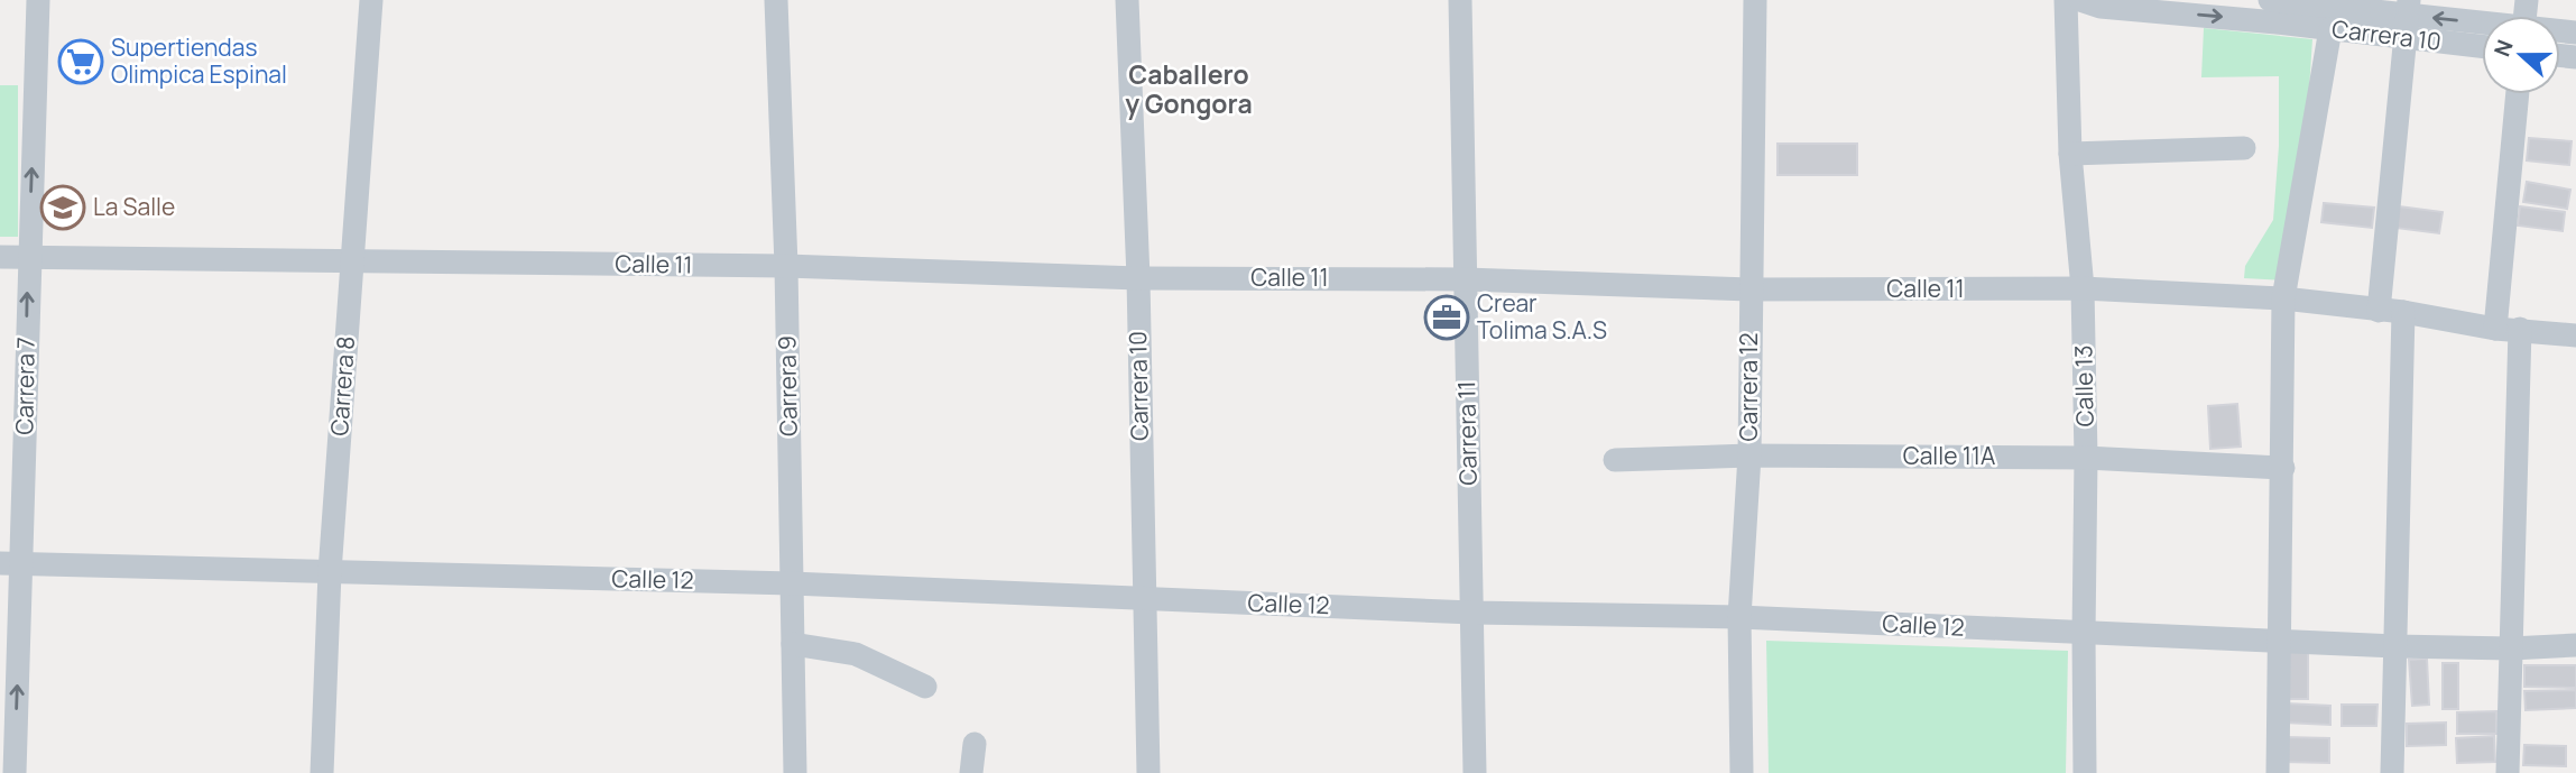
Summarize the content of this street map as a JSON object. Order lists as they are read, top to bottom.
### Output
{
  "streets": {
    "street": [
      "Carrera 10",
      "Calle 11",
      "Carrera 7",
      "Carrera 8",
      "Carrera 9",
      "Calle 13",
      "Carrera 12",
      "Carrera 11",
      "Calle 11A",
      "Calle 12"
    ]
  },
  "crossings": [
    ["Carrera 10", "Calle 11"],
    ["Carrera 10", "Calle 12"],
    ["Calle 11", "Carrera 7"],
    ["Calle 11", "Carrera 8"],
    ["Calle 11", "Carrera 9"],
    ["Calle 11", "Calle 13"],
    ["Calle 11", "Carrera 12"],
    ["Calle 11", "Carrera 11"],
    ["Carrera 7", "Calle 12"],
    ["Carrera 8", "Calle 12"],
    ["Carrera 9", "Calle 12"],
    ["Calle 13", "Calle 11A"],
    ["Calle 13", "Calle 12"],
    ["Carrera 12", "Calle 11A"],
    ["Carrera 12", "Calle 12"],
    ["Carrera 11", "Calle 12"]
  ],
  "one_way": ["Carrera 7"],
  "districts": ["Caballero y Gongora"],
  "places": {
    "supermarket": ["Supertiendas Olimpica Espinal"],
    "school or university": ["La Salle"],
    "office": ["Crear Tolima S.A.S"]
  },
  "north": "left"
}
